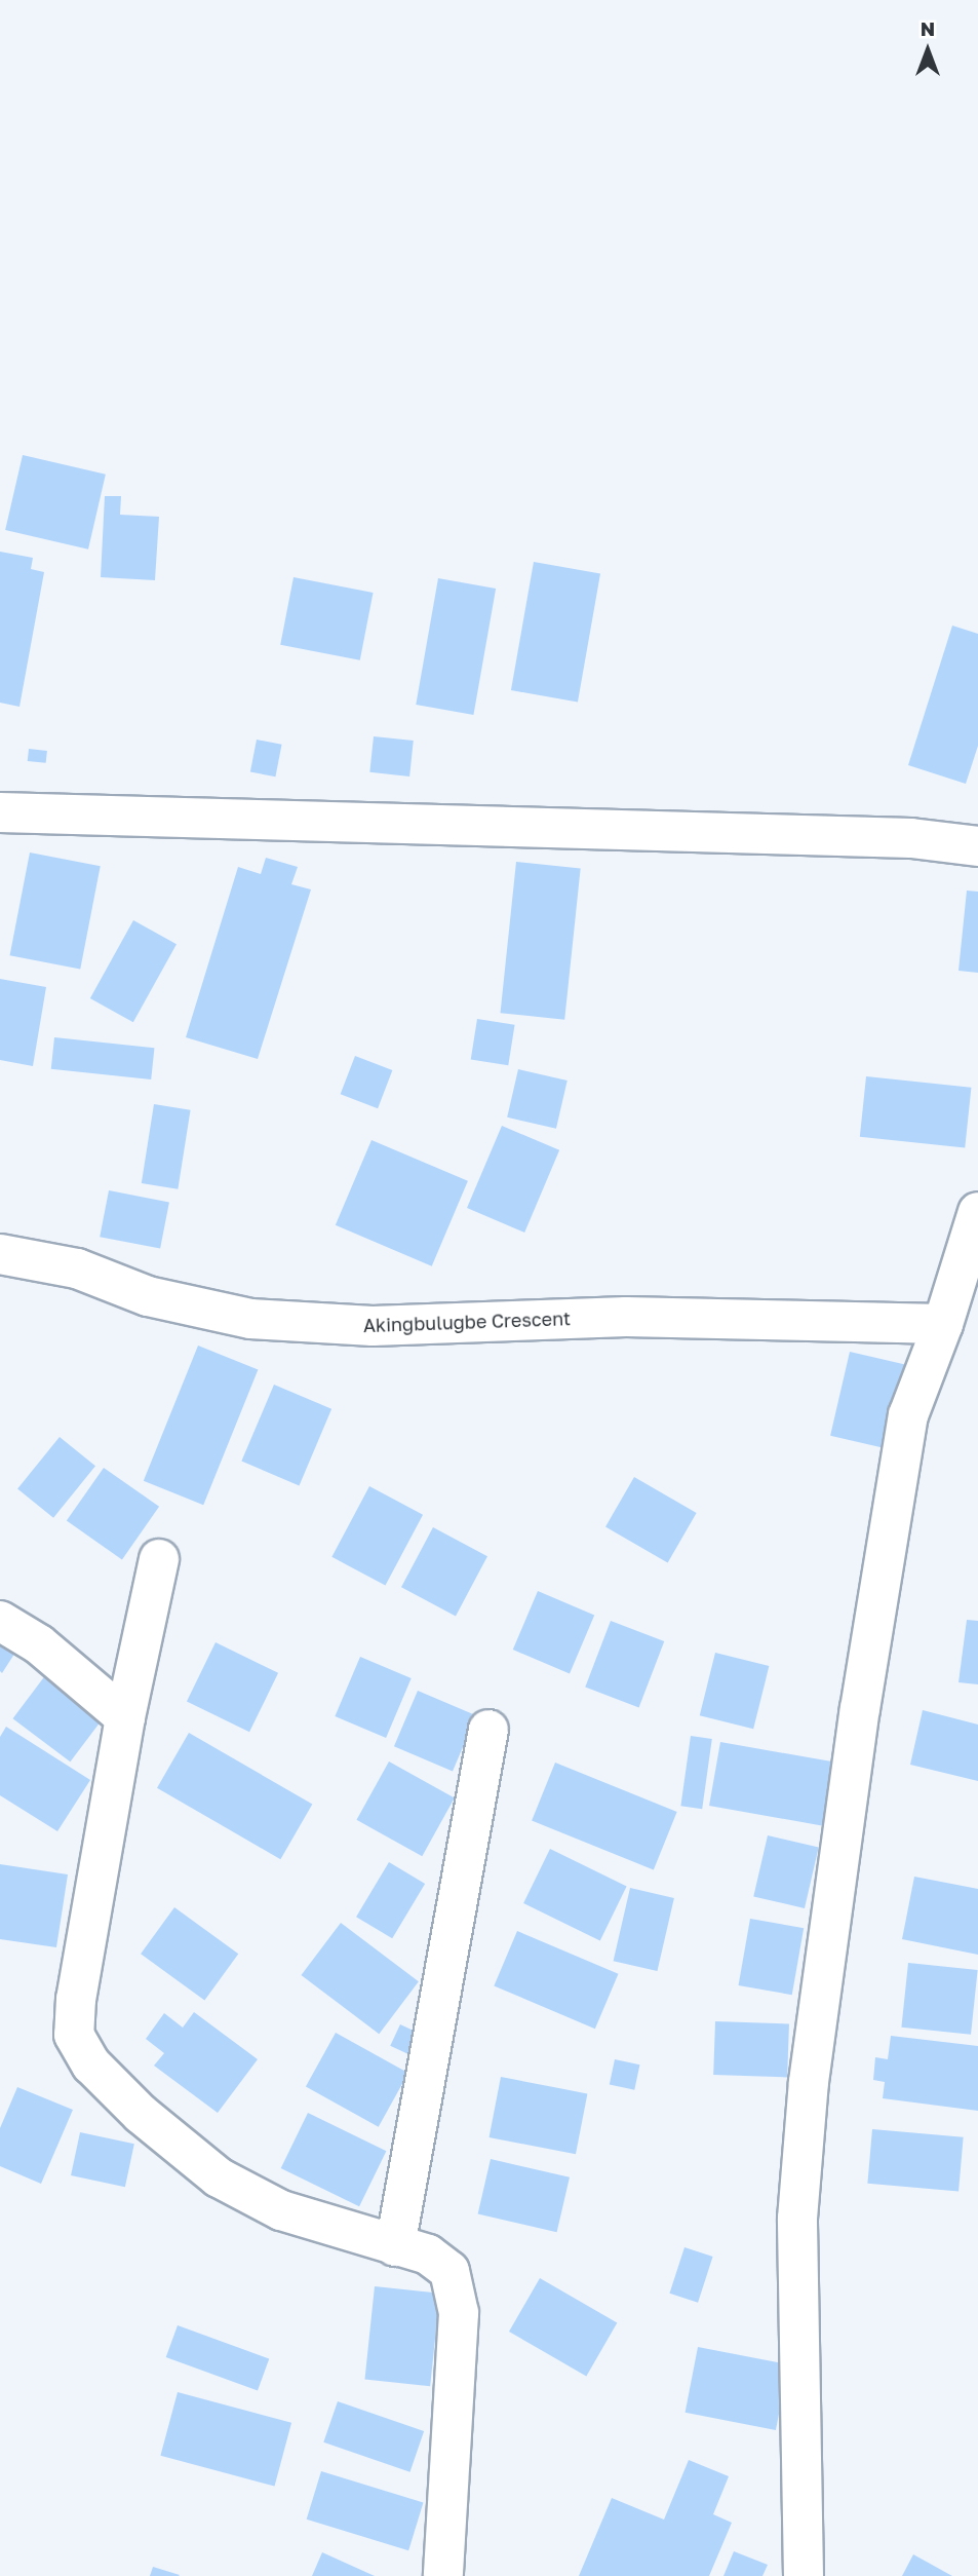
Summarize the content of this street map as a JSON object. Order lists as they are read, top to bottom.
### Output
{
  "streets": {
    "street": ["Akingbulugbe Crescent"]
  },
  "north": "top"
}
